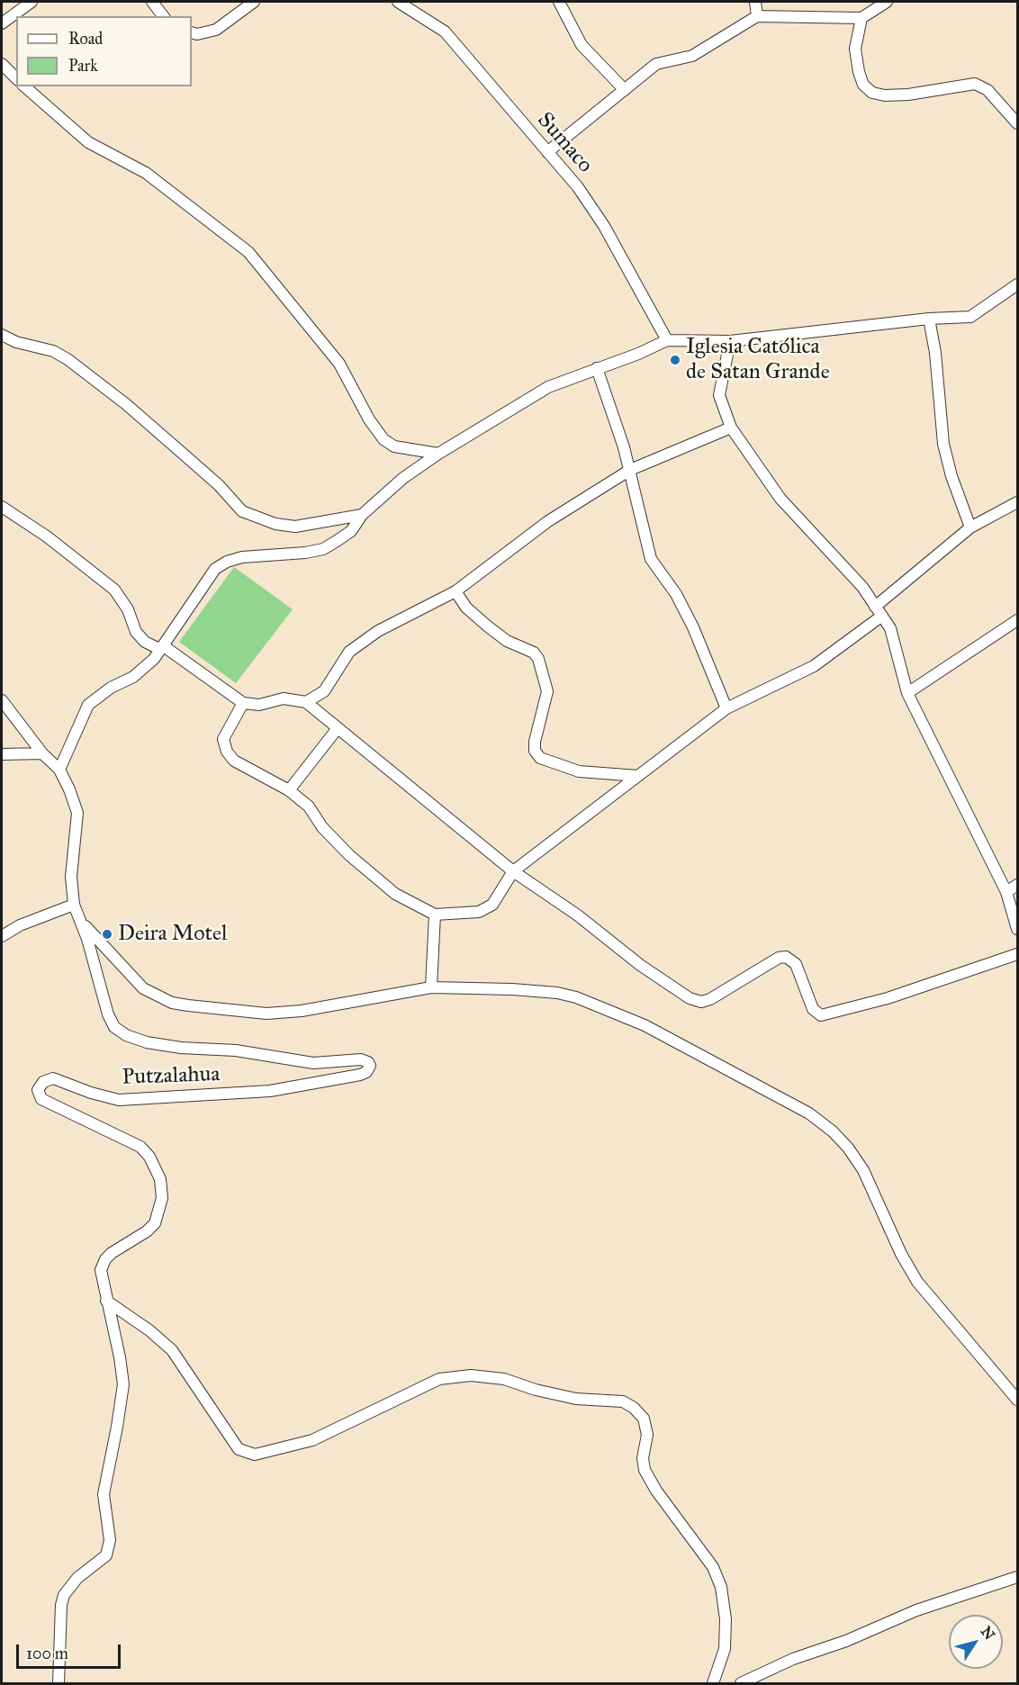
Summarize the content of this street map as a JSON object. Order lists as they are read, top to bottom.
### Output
{
  "streets": {
    "street": ["Sumaco", "Putzalahua"]
  },
  "places": ["Iglesia Católica de Satan Grande", "Deira Motel"],
  "legend": ["Road", "Park"],
  "scale_bar": "100 m",
  "north": "top right"
}
